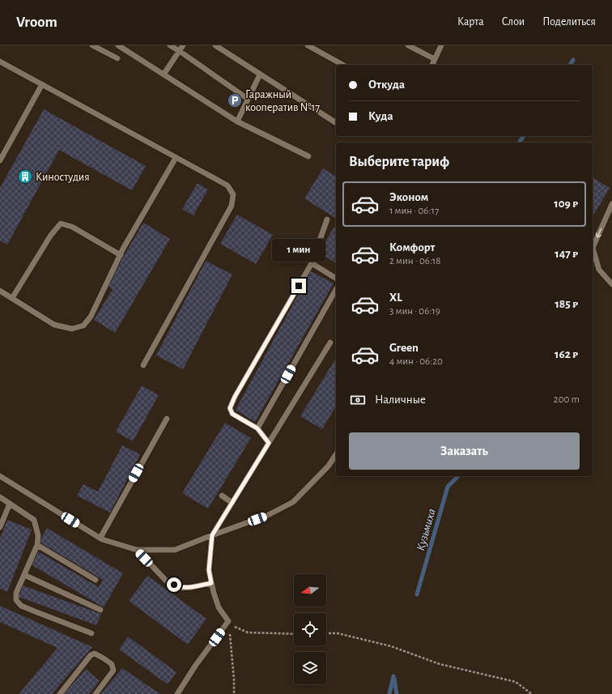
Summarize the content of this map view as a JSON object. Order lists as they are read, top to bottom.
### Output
{
  "water": ["Кузьмиха"],
  "places": {
    "parking": ["Гаражный кооператив N°17"],
    "building": ["Киностудия"]
  },
  "north": "left",
  "page": {
    "header": "Vroom",
    "nav": ["Карта", "Слои", "Поделиться"],
    "banner": ["Откуда", "Куда"],
    "heading": "Выберите тариф",
    "list": [
      {
        "name": "Эконом",
        "note": "1 мин · 06:17",
        "value": "109 ₽"
      },
      {
        "name": "Комфорт",
        "note": "2 мин · 06:18",
        "value": "147 ₽"
      },
      {
        "name": "XL",
        "note": "3 мин · 06:19",
        "value": "185 ₽"
      },
      {
        "name": "Green",
        "note": "4 мин · 06:20",
        "value": "162 ₽"
      }
    ],
    "bubble": "1 мин",
    "pay": ["Наличные", "200 m"],
    "buttons": "Заказать"
  }
}
